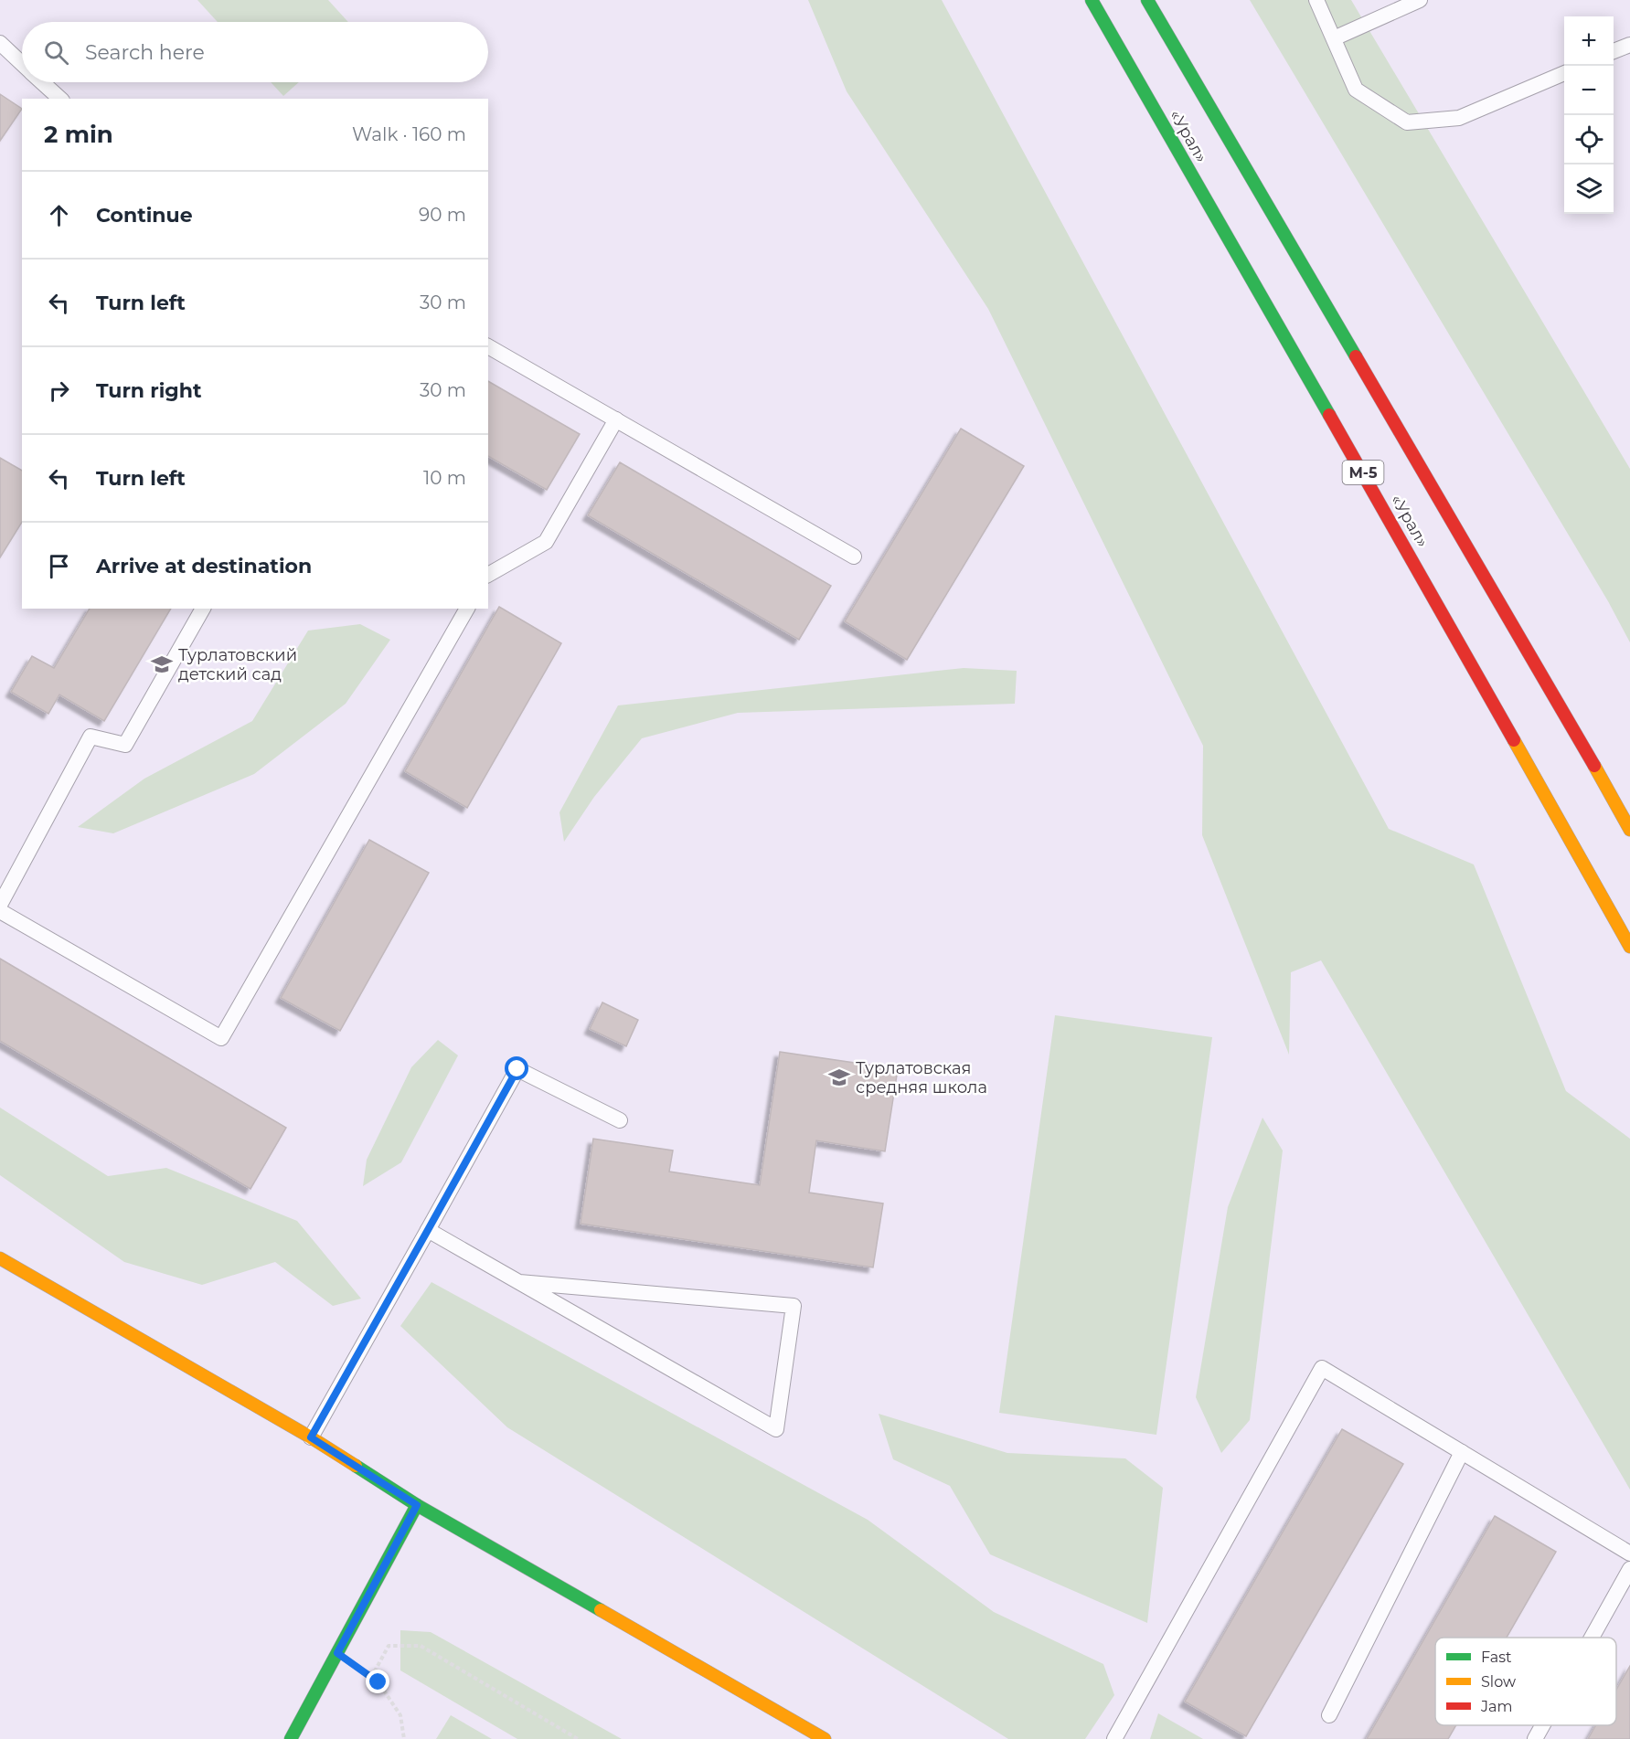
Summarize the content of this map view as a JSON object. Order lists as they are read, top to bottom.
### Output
{
  "streets": {
    "main road": ["«Урал»", "М-5"]
  },
  "places": {
    "school or university": ["Турлатовский детский сад", "Турлатовская средняя школа"]
  },
  "legend": ["Fast", "Slow", "Jam"],
  "page": {
    "map_buttons": ["+", "−"],
    "search": "Search here",
    "heading": ["2 min", "Walk · 160 m"],
    "list": [
      ["Continue", "90 m"],
      ["Turn left", "30 m"],
      ["Turn right", "30 m"],
      ["Turn left", "10 m"],
      "Arrive at destination"
    ]
  }
}
